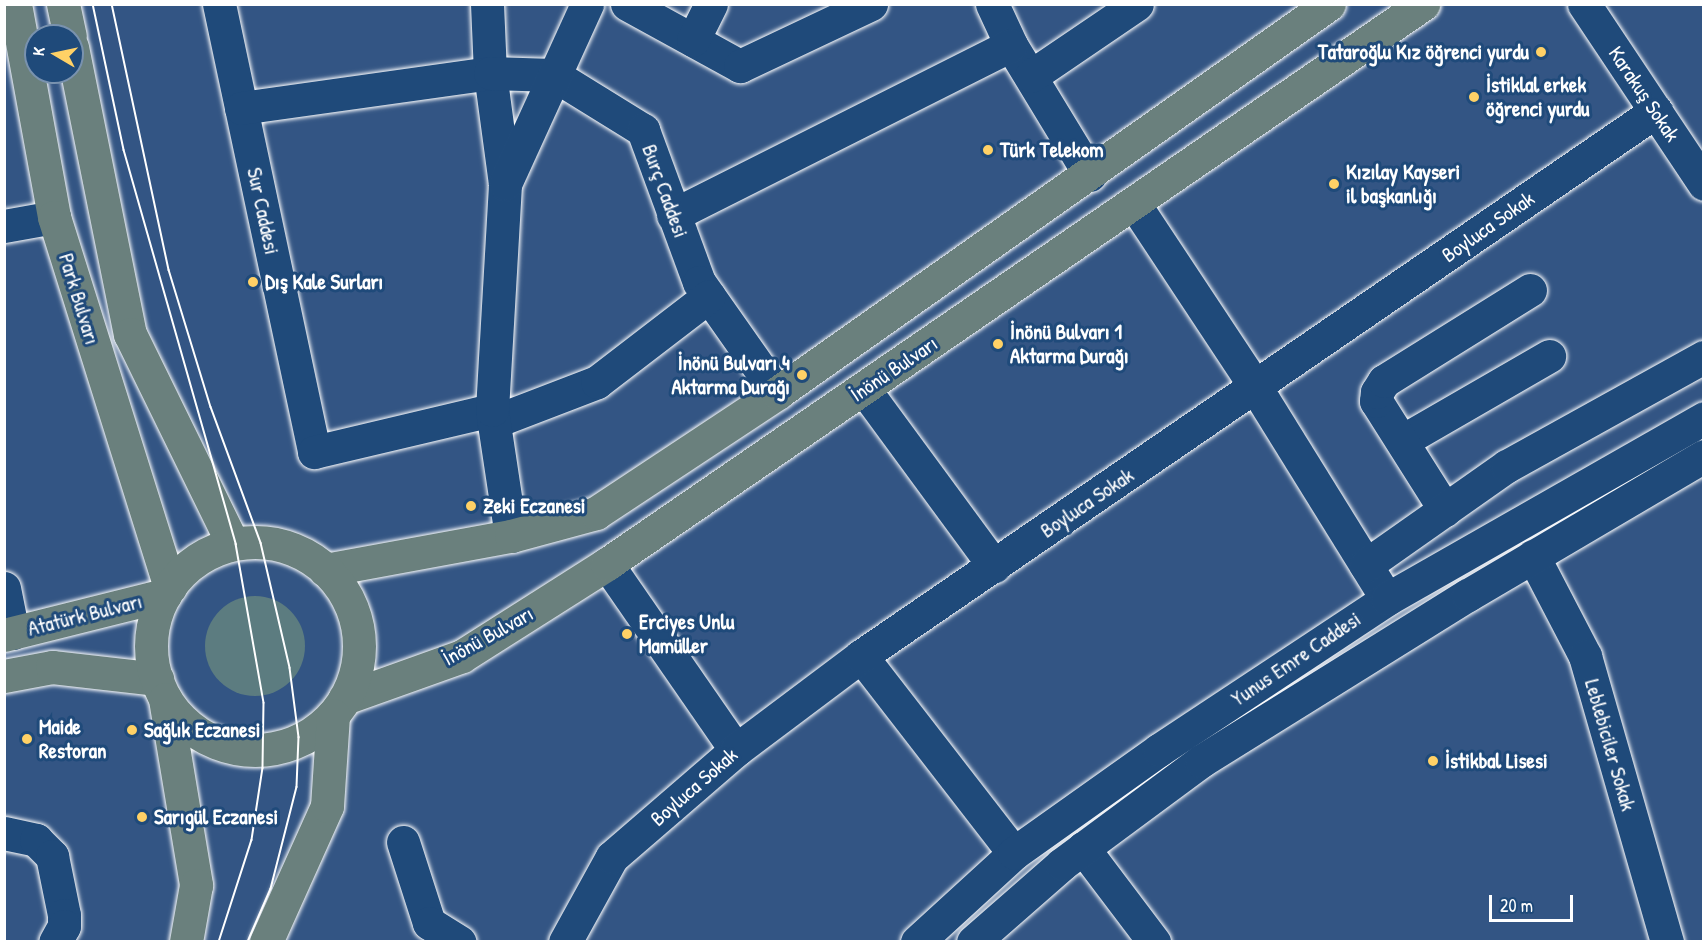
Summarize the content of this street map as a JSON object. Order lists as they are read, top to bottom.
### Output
{
  "streets": {
    "main road": ["Park Bulvarı", "İnönü Bulvarı", "Atatürk Bulvarı"],
    "street": [
      "Karakuş Sokak",
      "Burç Caddesi",
      "Sur Caddesi",
      "Boyluca Sokak",
      "Yunus Emre Caddesi",
      "Leblebiciler Sokak"
    ]
  },
  "crossings": [
    ["Karakuş Sokak", "Boyluca Sokak"],
    ["Burç Caddesi", "Sur Caddesi"],
    ["Park Bulvarı", "İnönü Bulvarı"],
    ["Park Bulvarı", "Atatürk Bulvarı"],
    ["İnönü Bulvarı", "Atatürk Bulvarı"],
    ["Yunus Emre Caddesi", "Leblebiciler Sokak"]
  ],
  "places": [
    "Tataroğlu Kız öğrenci yurdu",
    "İstiklal erkek öğrenci yurdu",
    "Türk Telekom",
    "Kızılay Kayseri il başkanlığı",
    "Dış Kale Surları",
    "İnönü Bulvarı 1 Aktarma Durağı",
    "İnönü Bulvarı 4 Aktarma Durağı",
    "Zeki Eczanesi",
    "Erciyes Unlu Mamüller",
    "Sağlık Eczanesi",
    "Maide Restoran",
    "İstikbal Lisesi",
    "Sarıgül Eczanesi"
  ],
  "scale_bar": "20 m",
  "north": "left"
}
